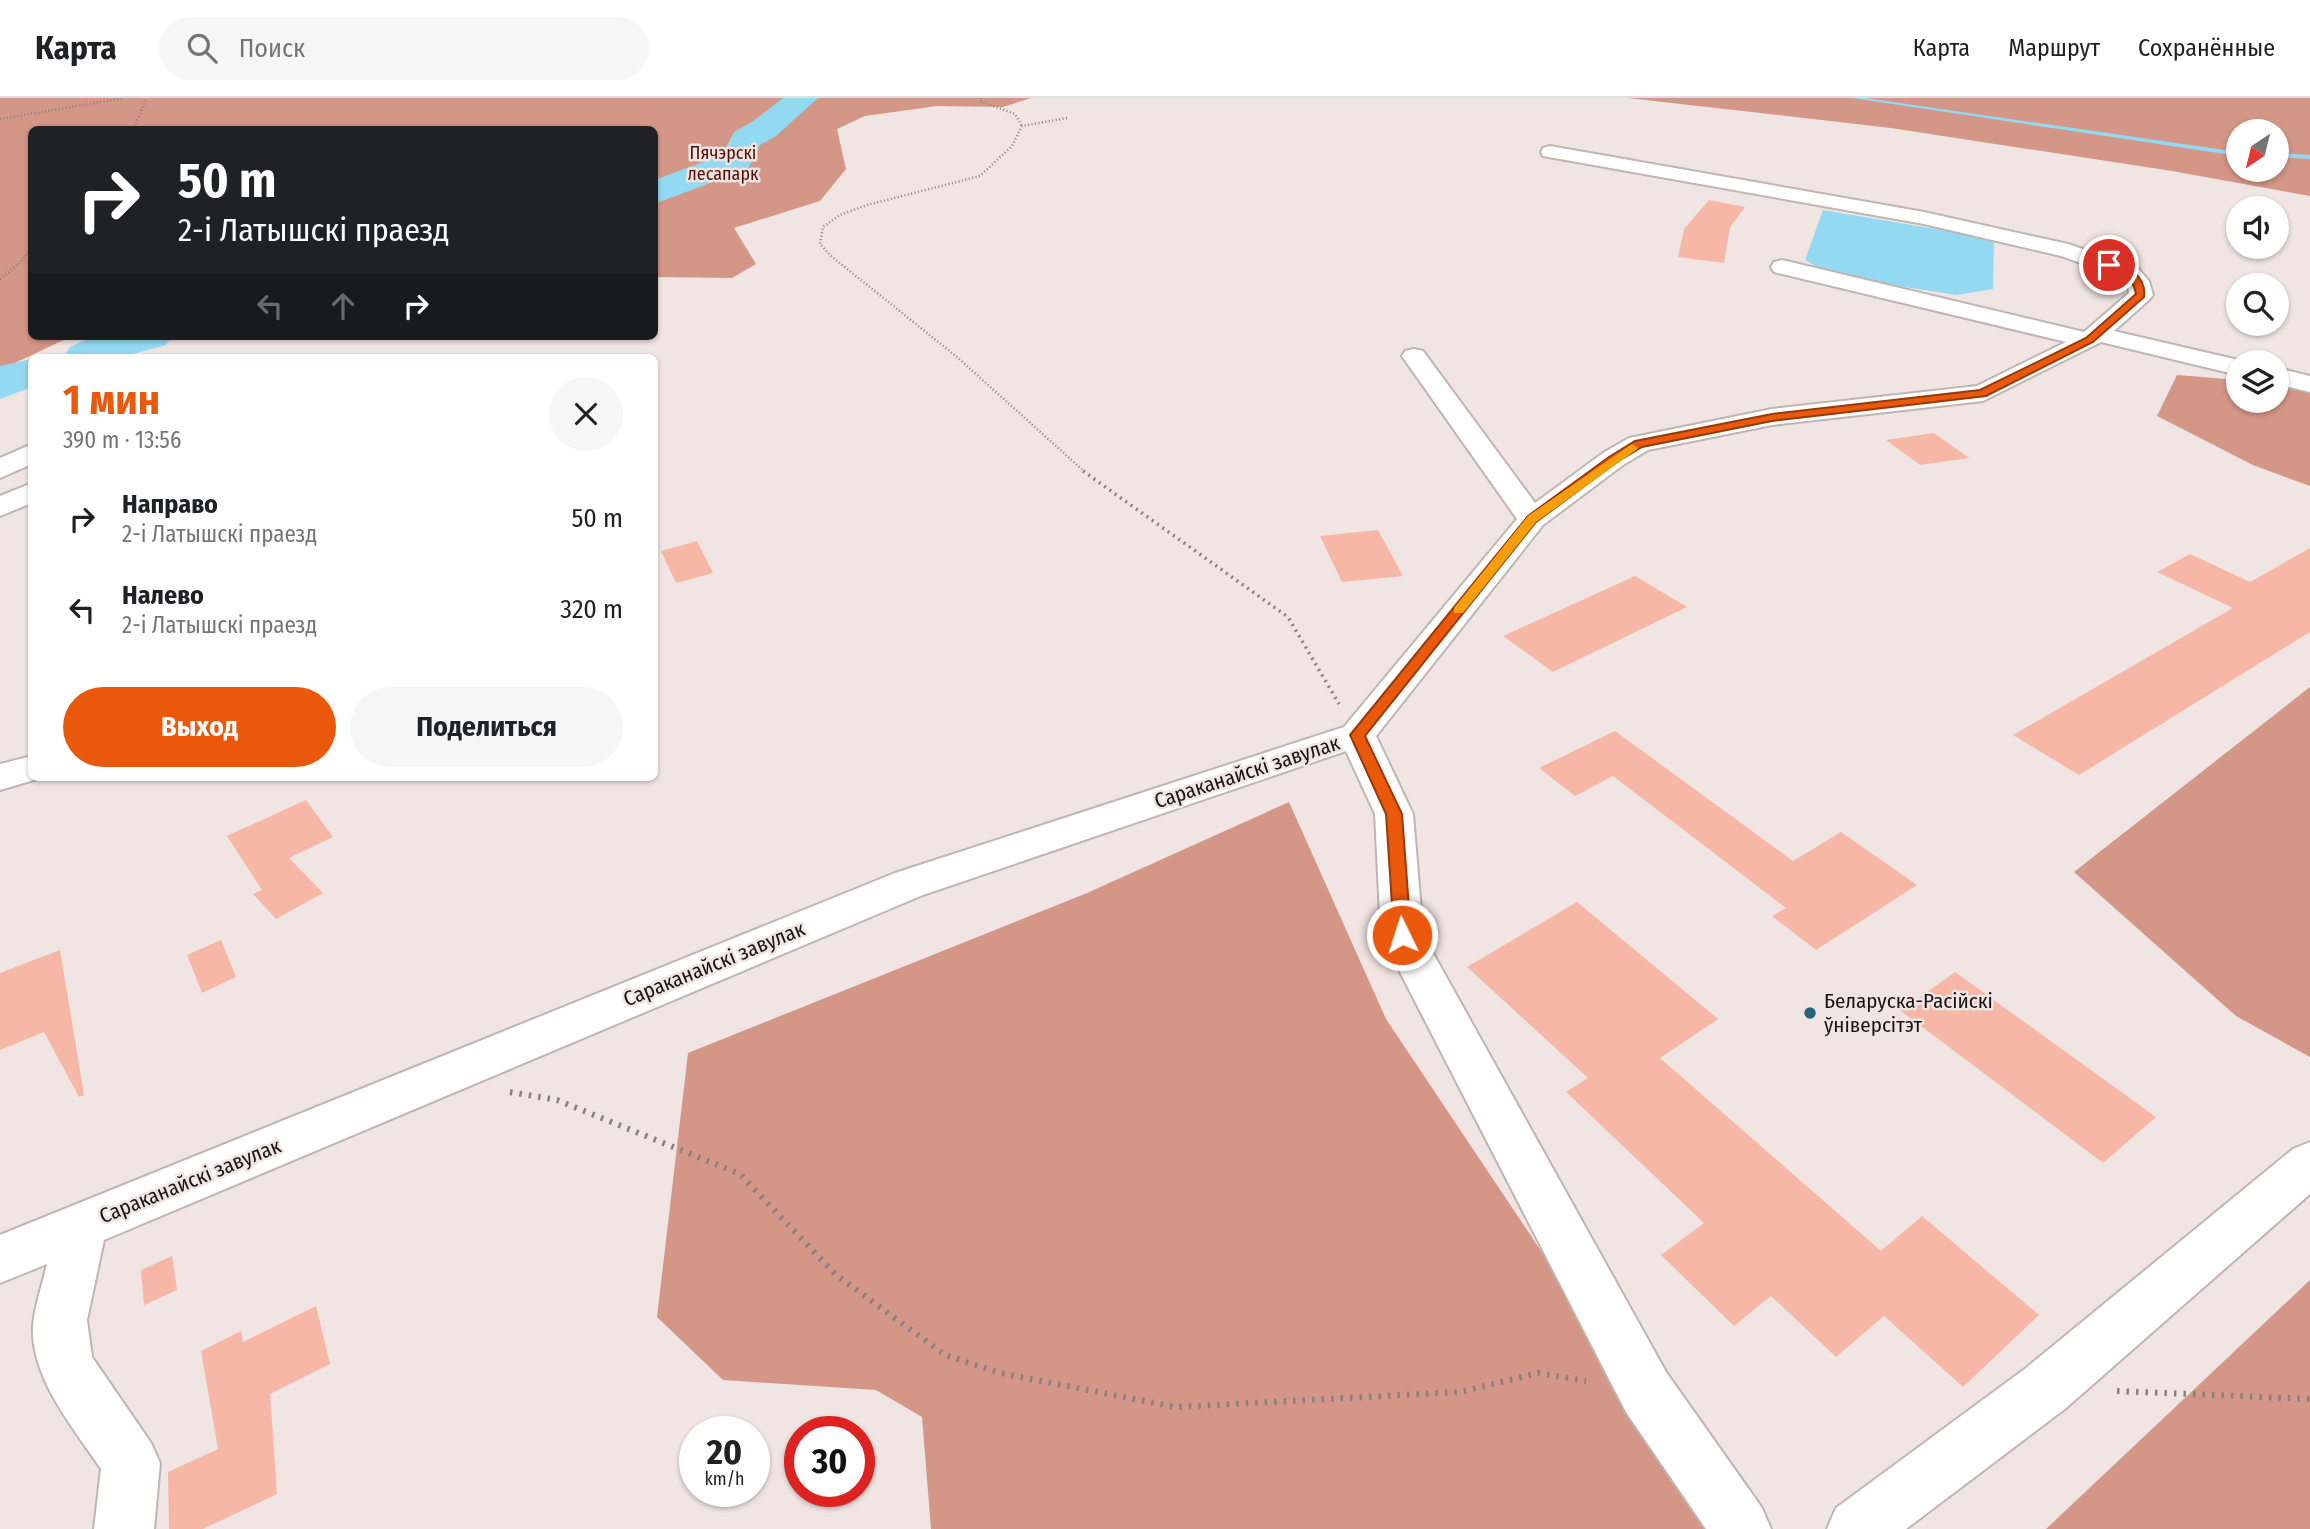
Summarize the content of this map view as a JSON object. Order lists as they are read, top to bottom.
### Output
{
  "streets": {
    "street": ["Сараканайскі завулак"]
  },
  "parks": ["Пячэрскі лесапарк"],
  "places": ["Беларуска-Расійскі ўніверсітэт"],
  "north": "bottom left",
  "page": {
    "header": "Карта",
    "search": "Поиск",
    "nav": ["Карта", "Маршрут", "Сохранённые"],
    "turn": ["50 m", "2-і Латышскі праезд"],
    "heading": ["1 мин", "390 m · 13:56"],
    "list": [
      {
        "name": "Направо",
        "note": "2-і Латышскі праезд",
        "value": "50 m"
      },
      {
        "name": "Налево",
        "note": "2-і Латышскі праезд",
        "value": "320 m"
      }
    ],
    "buttons": ["Выход", "Поделиться"],
    "speed": "20 km/h",
    "limit": "30"
  }
}
